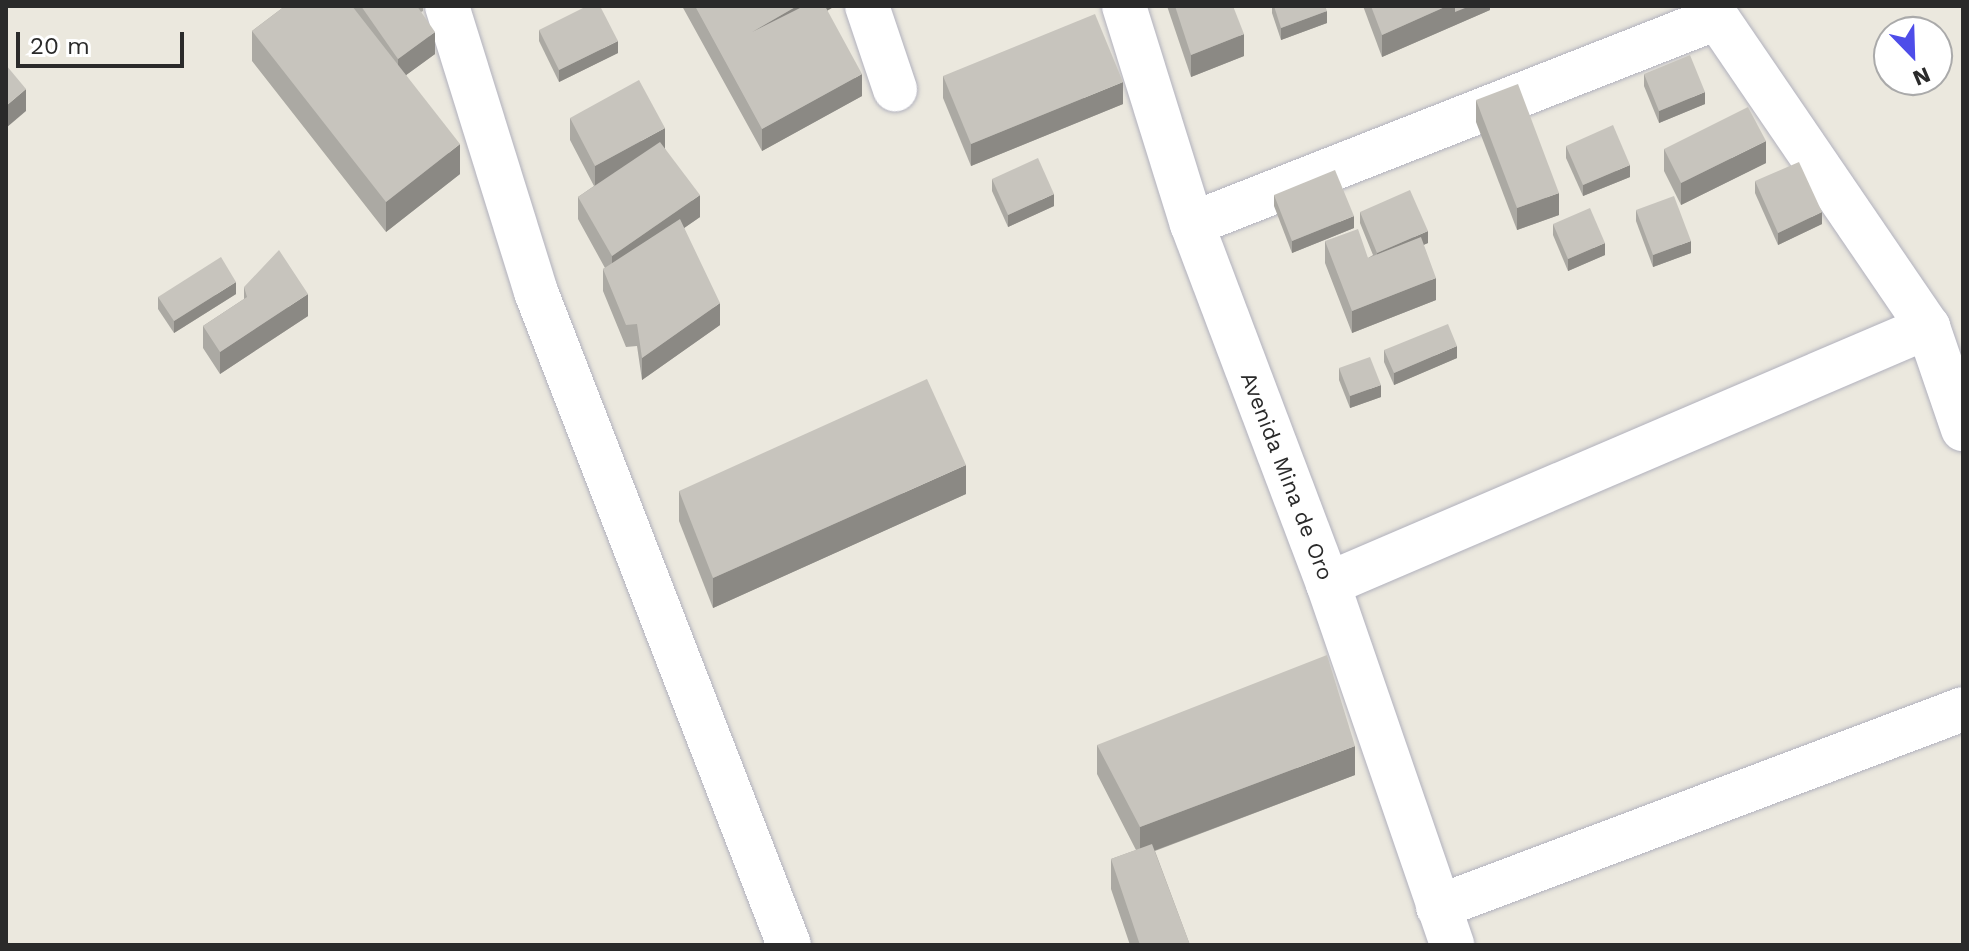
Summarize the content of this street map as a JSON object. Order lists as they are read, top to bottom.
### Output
{
  "streets": {
    "street": ["Avenida Mina de Oro"]
  },
  "scale_bar": "20 m",
  "north": "bottom right"
}
